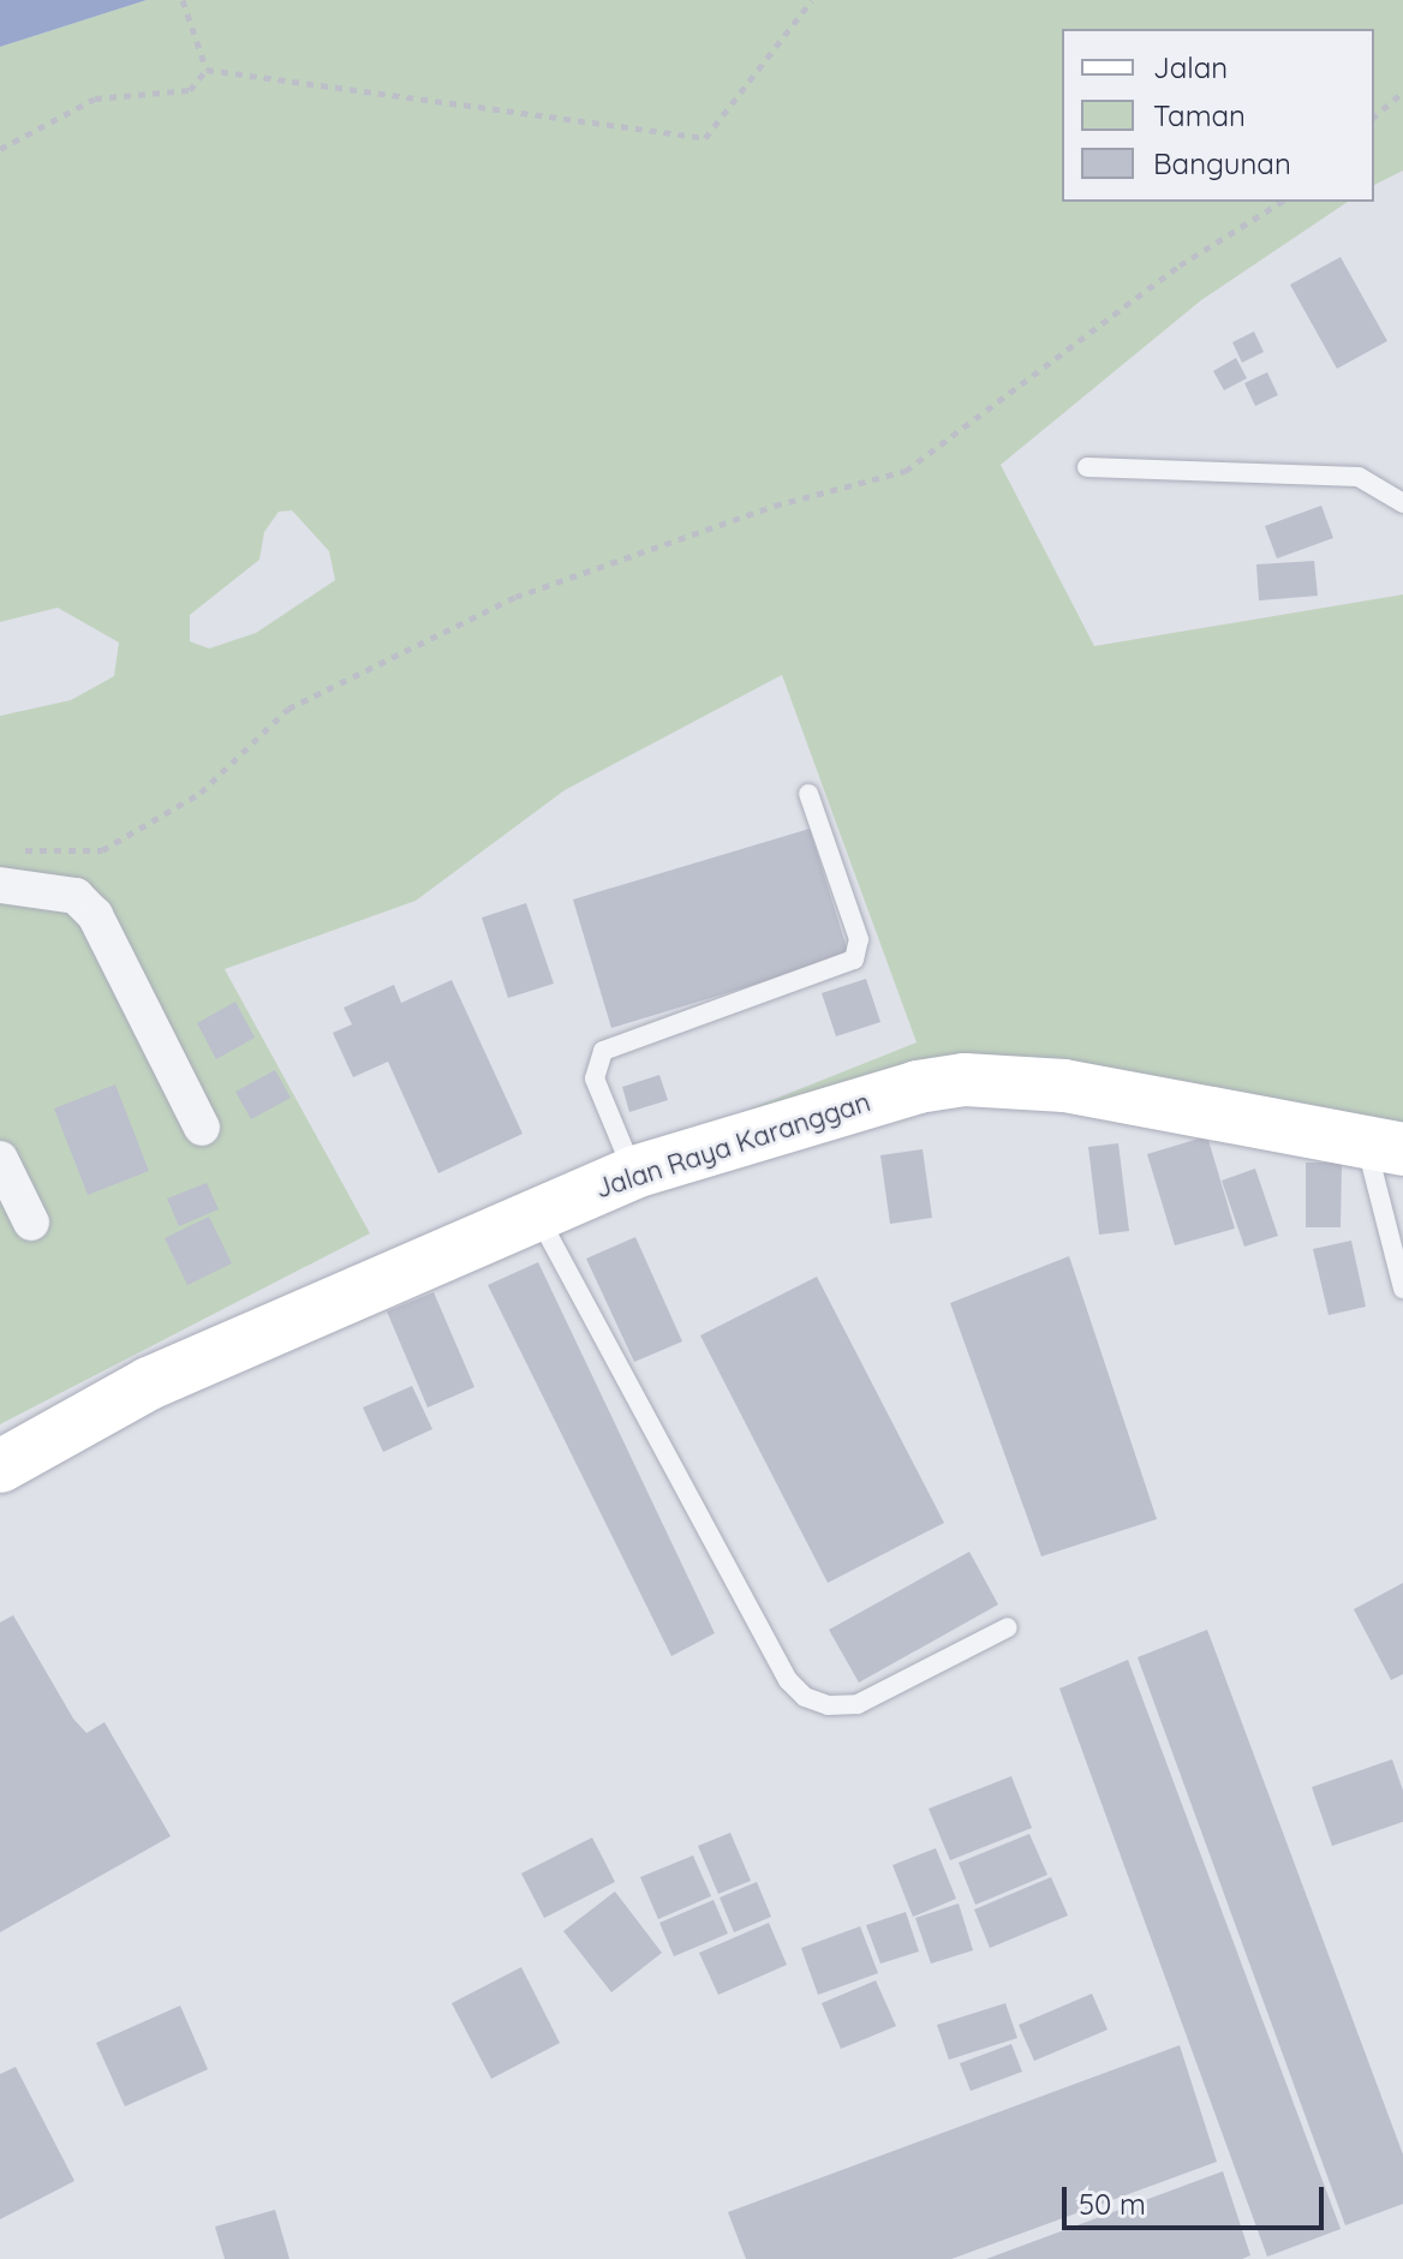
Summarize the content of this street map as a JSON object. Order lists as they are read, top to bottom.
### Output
{
  "streets": {
    "street": ["Jalan Raya Karanggan"]
  },
  "legend": ["Jalan", "Taman", "Bangunan"],
  "scale_bar": "50 m"
}
